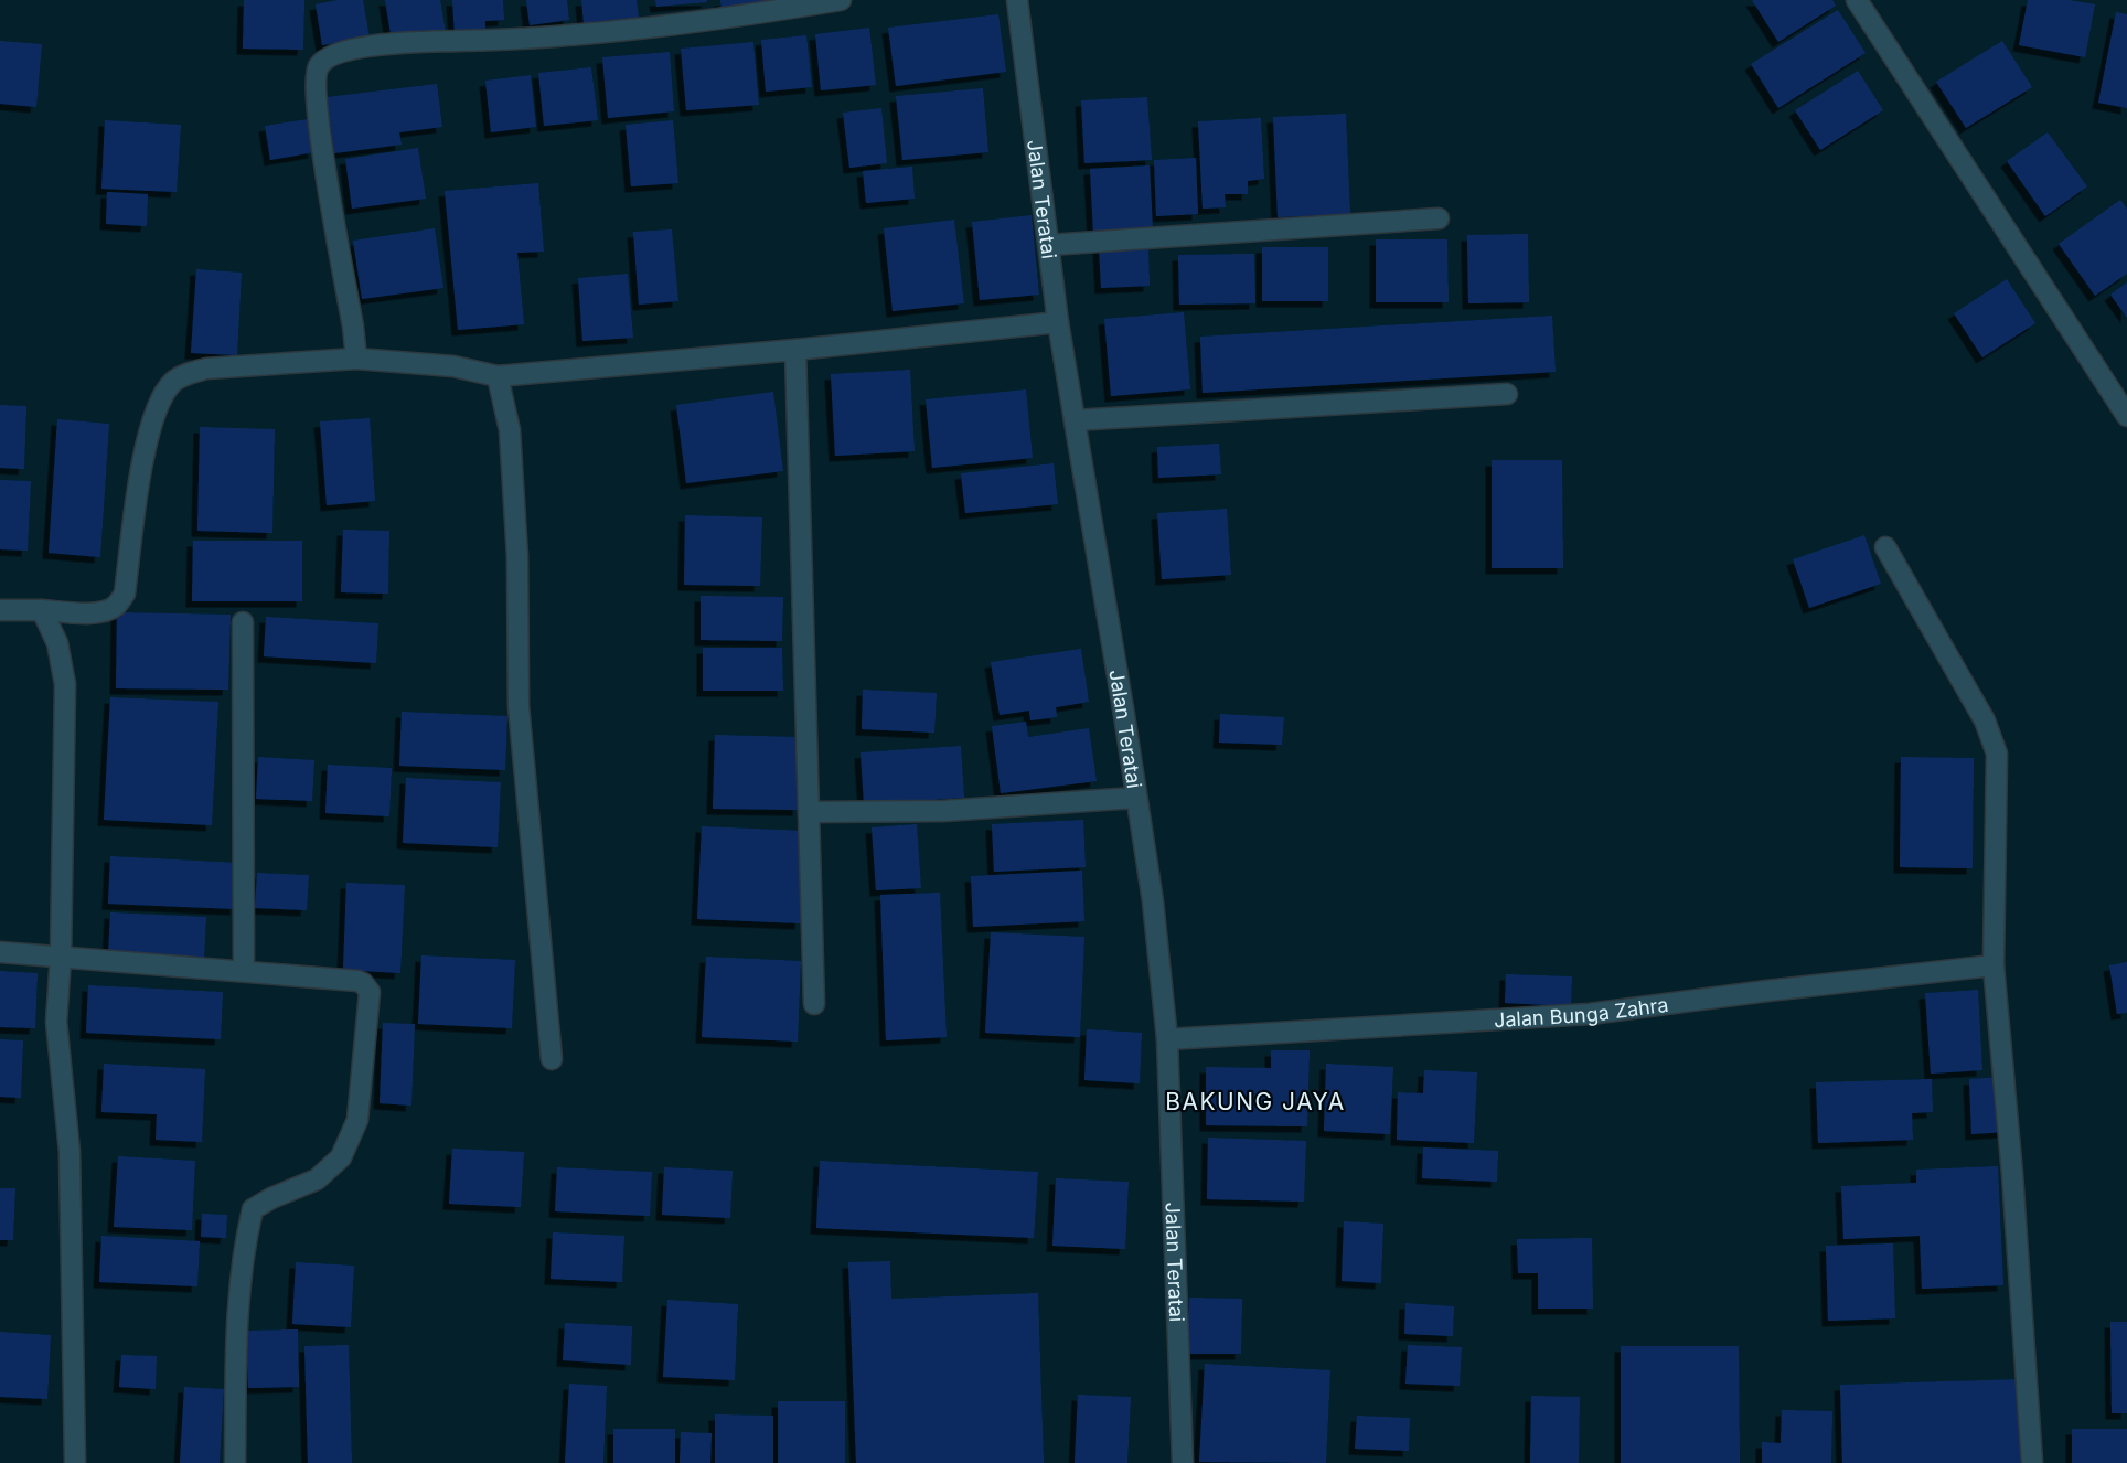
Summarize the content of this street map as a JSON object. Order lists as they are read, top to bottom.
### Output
{
  "streets": {
    "street": ["Jalan Teratai", "Jalan Bunga Zahra"]
  },
  "crossings": [
    ["Jalan Teratai", "Jalan Bunga Zahra"]
  ],
  "districts": ["BAKUNG JAYA"]
}
